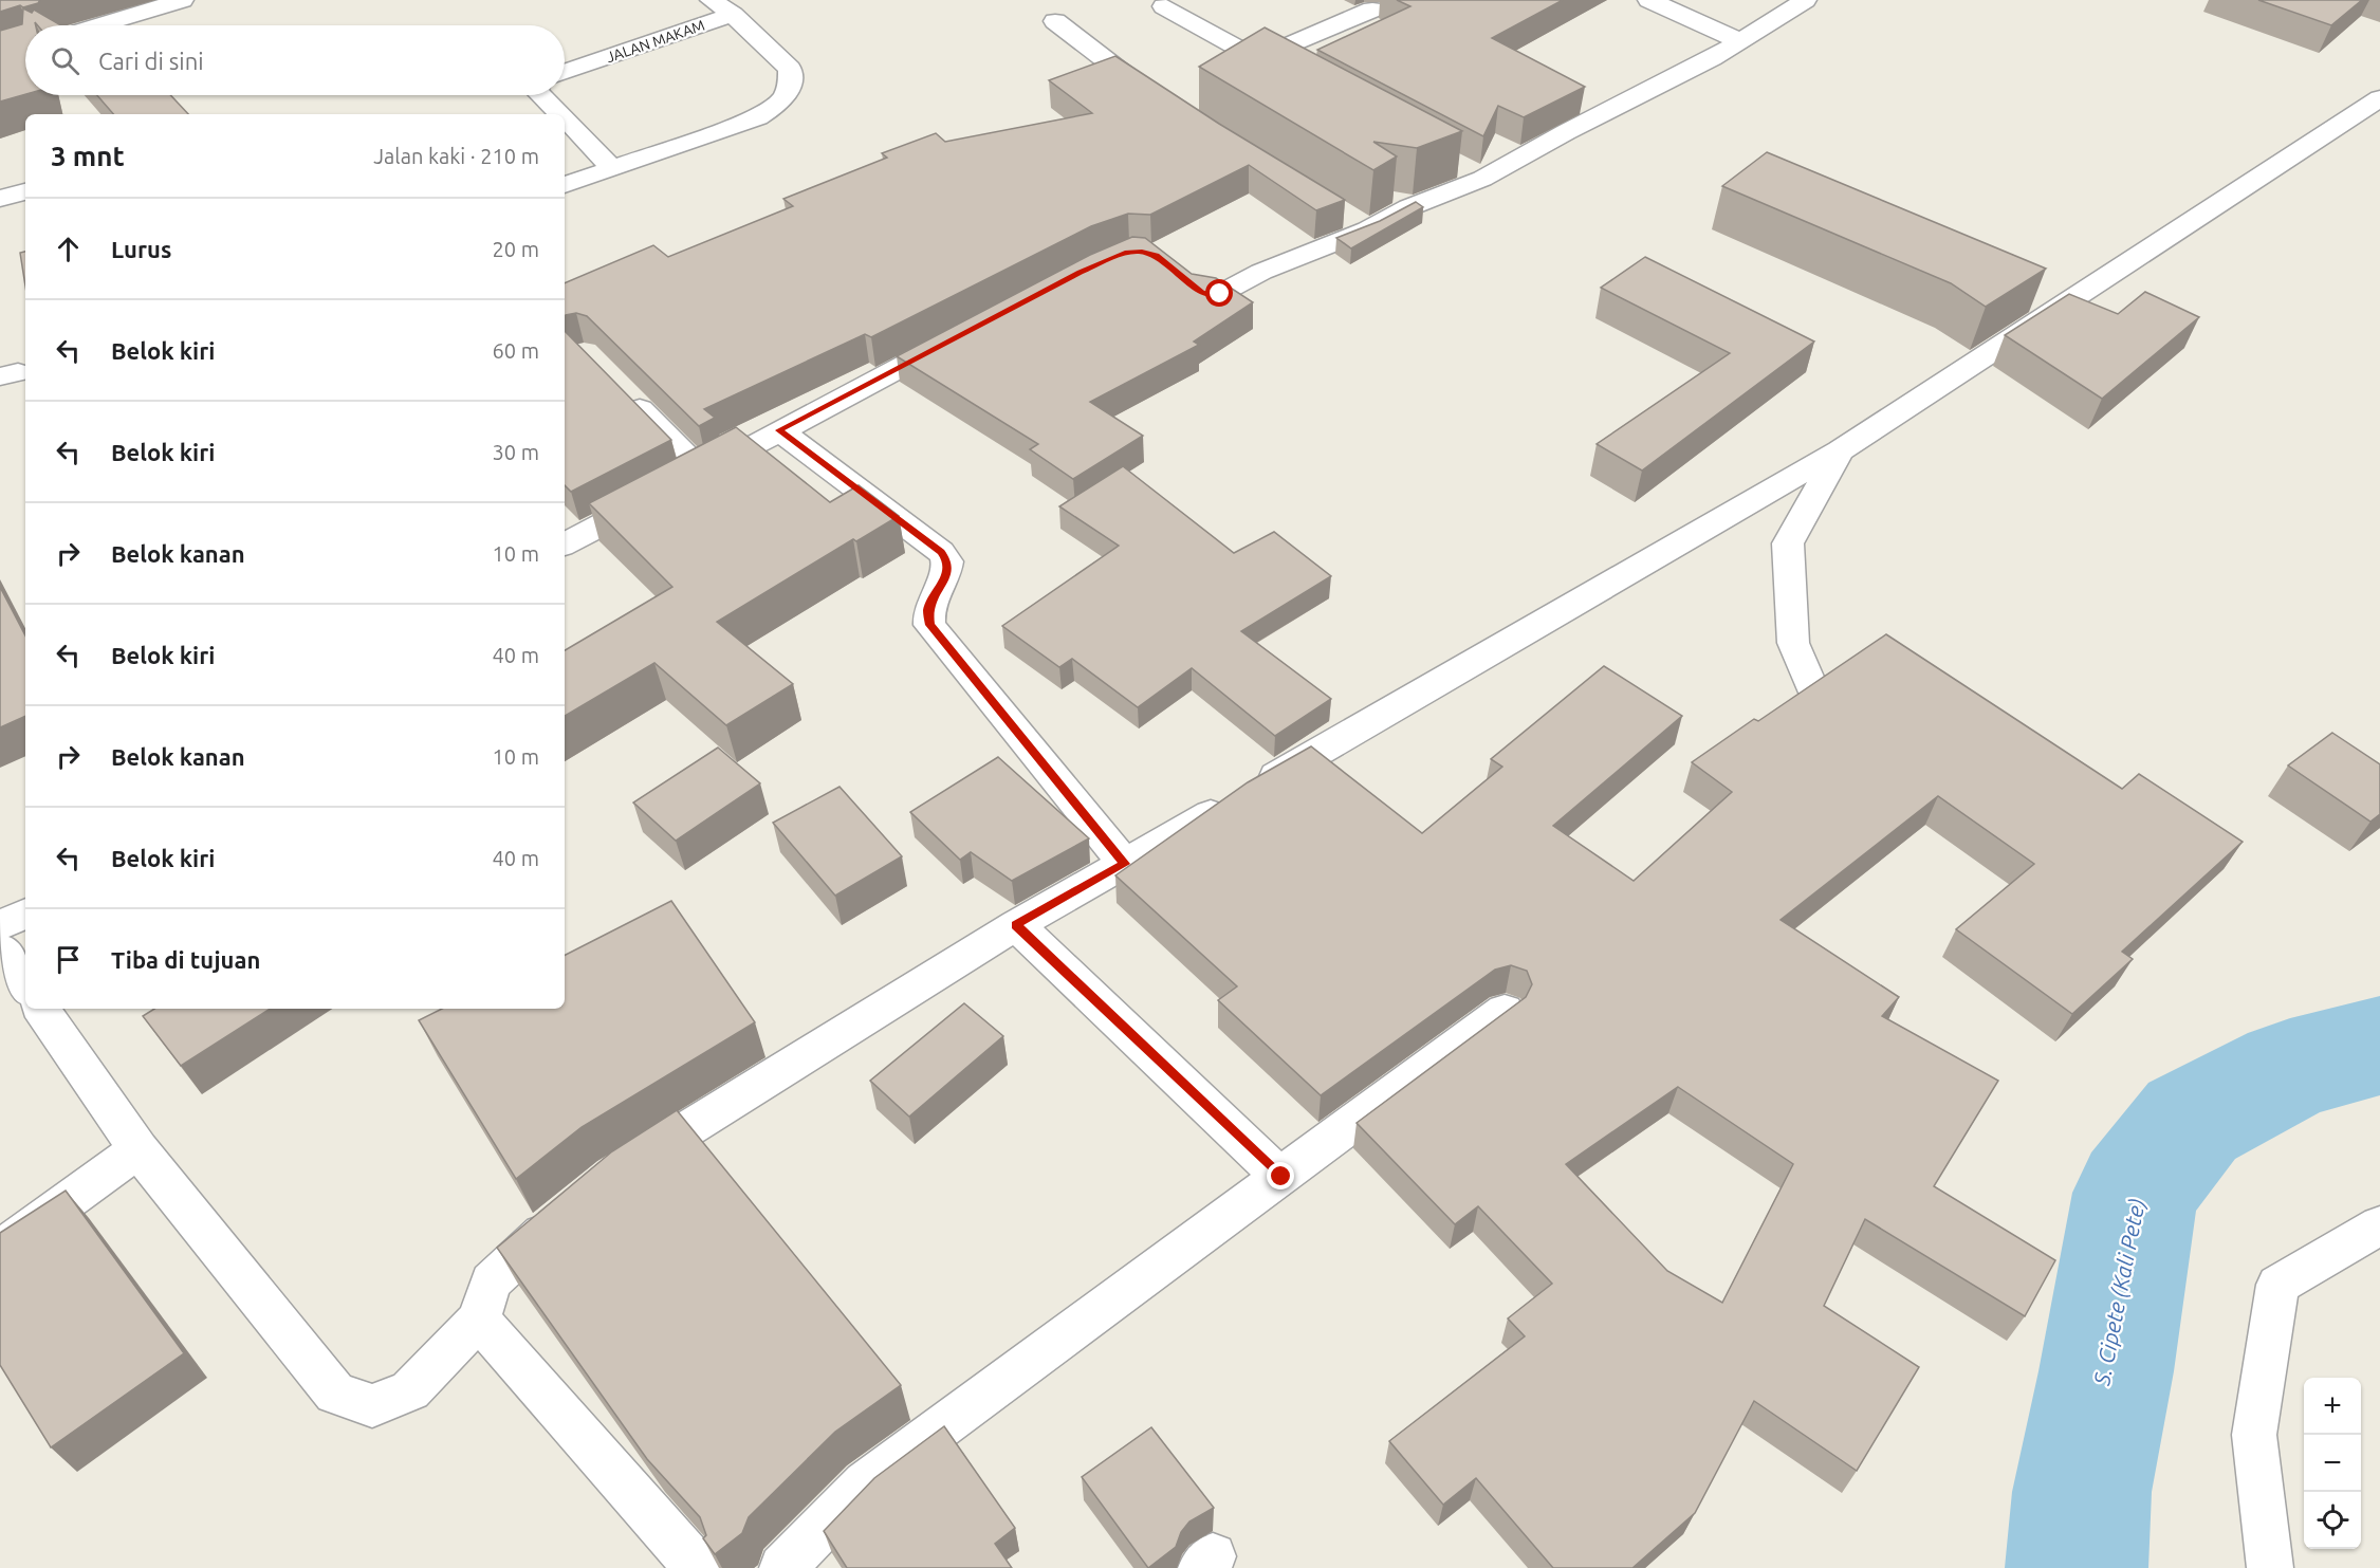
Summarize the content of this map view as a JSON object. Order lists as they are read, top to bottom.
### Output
{
  "streets": {
    "street": ["JALAN MAKAM"]
  },
  "water": ["S. Cipete (Kali Pete)"],
  "page": {
    "search": "Cari di sini",
    "heading": ["3 mnt", "Jalan kaki · 210 m"],
    "list": [
      ["Lurus", "20 m"],
      ["Belok kiri", "60 m"],
      ["Belok kiri", "30 m"],
      ["Belok kanan", "10 m"],
      ["Belok kiri", "40 m"],
      ["Belok kanan", "10 m"],
      ["Belok kiri", "40 m"],
      "Tiba di tujuan"
    ],
    "map_buttons": ["+", "−"]
  }
}
